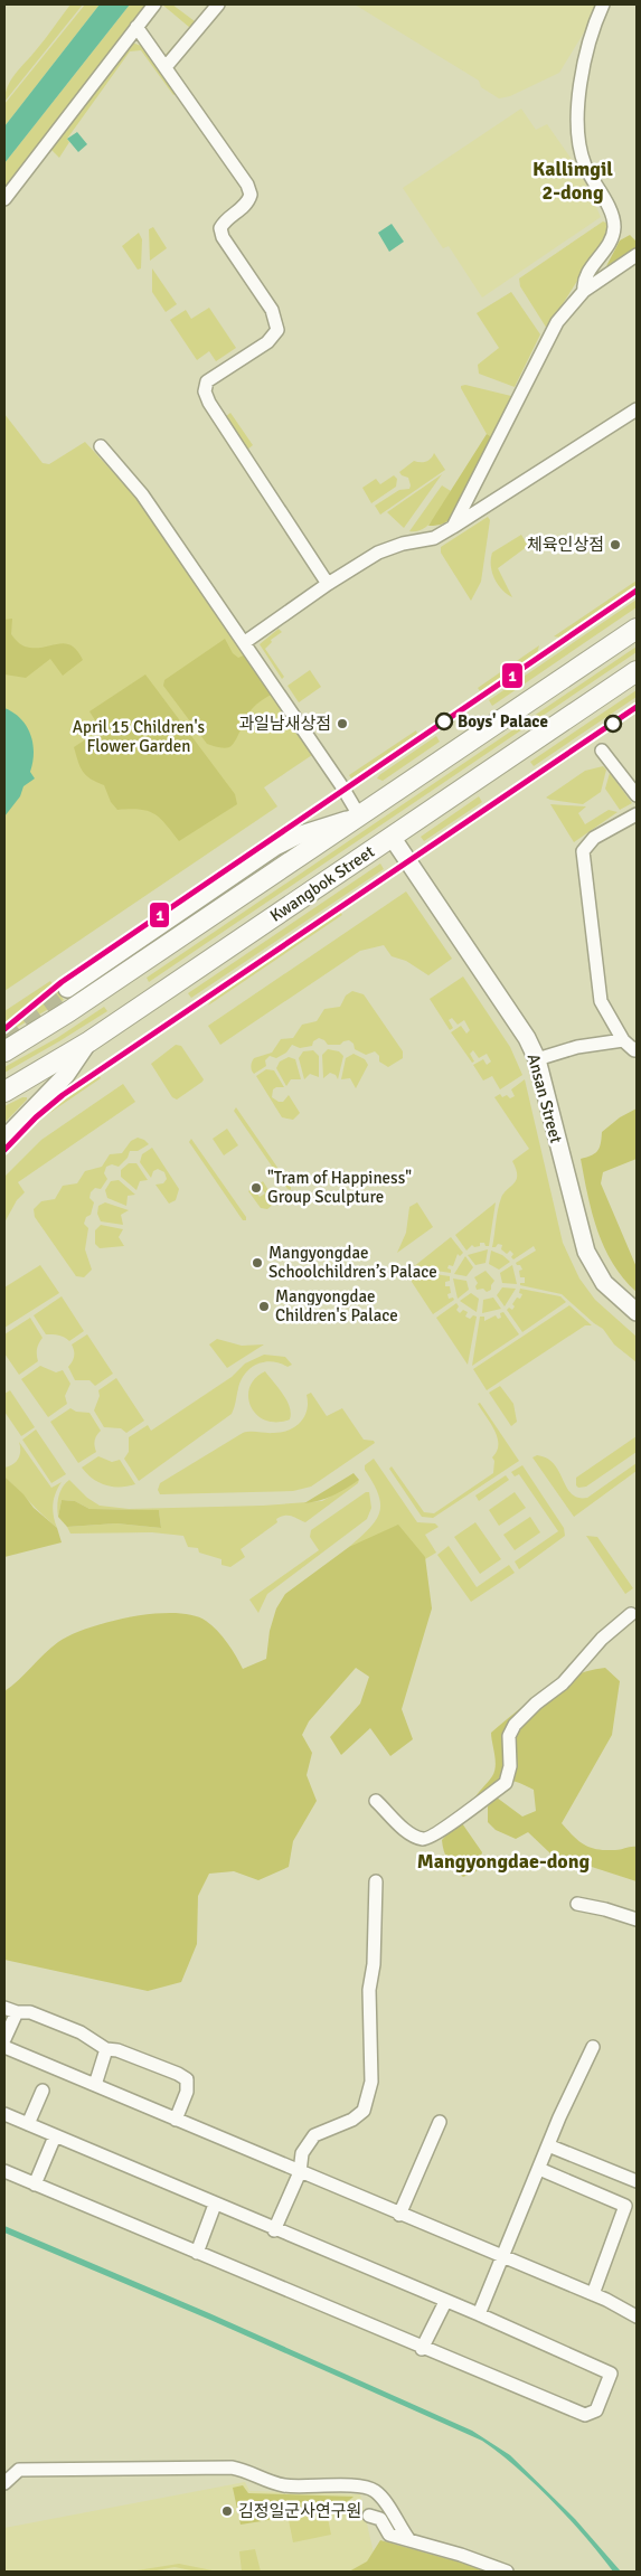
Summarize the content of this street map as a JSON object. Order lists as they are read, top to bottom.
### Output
{
  "streets": {
    "highway": ["Kwangbok Street"],
    "main road": ["Ansan Street"]
  },
  "crossings": [
    ["Kwangbok Street", "Ansan Street"]
  ],
  "districts": ["Kallimgil 2-dong", "Mangyongdae-dong"],
  "parks": ["April 15 Children's Flower Garden"],
  "places": [
    "체육인상점",
    "Boys' Palace",
    "과일남새상점",
    "\"Tram of Happiness\" Group Sculpture",
    "Mangyongdae Schoolchildren’s Palace",
    "Mangyongdae Children's Palace",
    "김정일군사연구원"
  ],
  "lines": ["transit line 1"]
}
